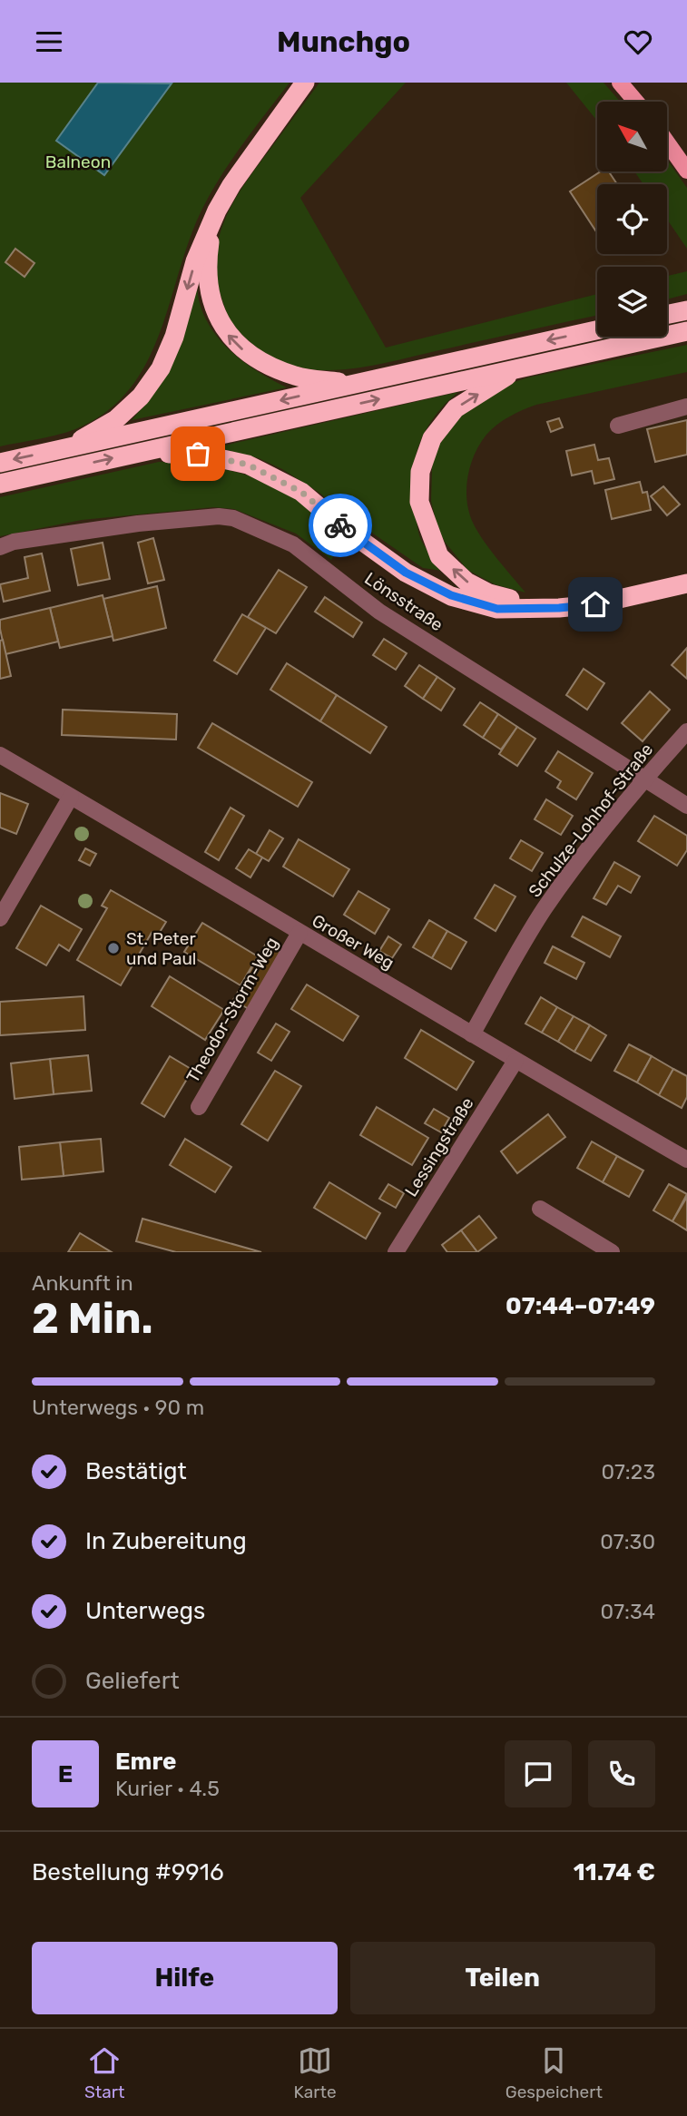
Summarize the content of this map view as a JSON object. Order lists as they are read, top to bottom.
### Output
{
  "streets": {
    "street": [
      "Lönsstraße",
      "Schulze-Lohhof-Straße",
      "Großer Weg",
      "Theodor-Storm-Weg",
      "Lessingstraße"
    ]
  },
  "crossings": [
    ["Lönsstraße", "Schulze-Lohhof-Straße"],
    ["Schulze-Lohhof-Straße", "Großer Weg"],
    ["Großer Weg", "Theodor-Storm-Weg"],
    ["Großer Weg", "Lessingstraße"]
  ],
  "parks": ["Balneon"],
  "places": ["St. Peter und Paul"],
  "north": "top left",
  "page": {
    "header": "Munchgo",
    "heading": ["2 Min.", "Ankunft in", "07:44–07:49"],
    "panel": [
      "Emre",
      "Kurier · 4.5",
      "Bestellung #9916",
      "11.74 €"
    ],
    "bar": "Unterwegs · 90 m",
    "list": [
      ["Bestätigt", "07:23"],
      ["In Zubereitung", "07:30"],
      ["Unterwegs", "07:34"],
      "Geliefert"
    ],
    "round": "E",
    "buttons": ["Hilfe", "Teilen"],
    "tabs": ["Start", "Karte", "Gespeichert"]
  }
}
